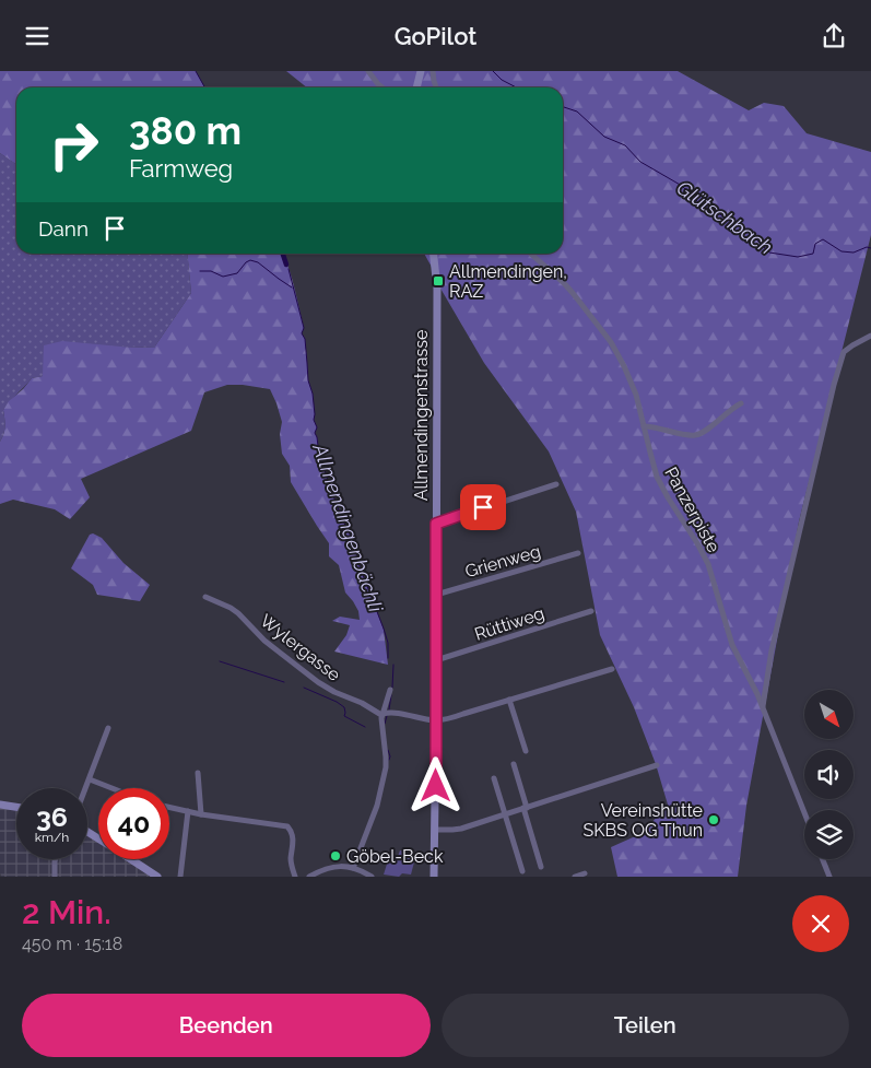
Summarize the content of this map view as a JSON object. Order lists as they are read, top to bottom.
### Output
{
  "streets": {
    "street": [
      "Allmendingenstrasse",
      "Panzerpiste",
      "Grienweg",
      "Rüttiweg",
      "Wylergasse"
    ]
  },
  "crossings": [
    ["Allmendingenstrasse", "Grienweg"],
    ["Allmendingenstrasse", "Rüttiweg"],
    ["Allmendingenstrasse", "Wylergasse"]
  ],
  "water": ["Glütschbach", "Allmendingenbächli"],
  "places": {
    "transit": ["Allmendingen, RAZ"],
    "other": ["Vereinshütte SKBS OG Thun", "Göbel-Beck"]
  },
  "north": "bottom right",
  "page": {
    "header": "GoPilot",
    "turn": ["380 m", "Farmweg"],
    "then": "Dann",
    "speed": "36 km/h",
    "limit": "40",
    "heading": ["2 Min.", "450 m · 15:18"],
    "buttons": ["Beenden", "Teilen"]
  }
}
